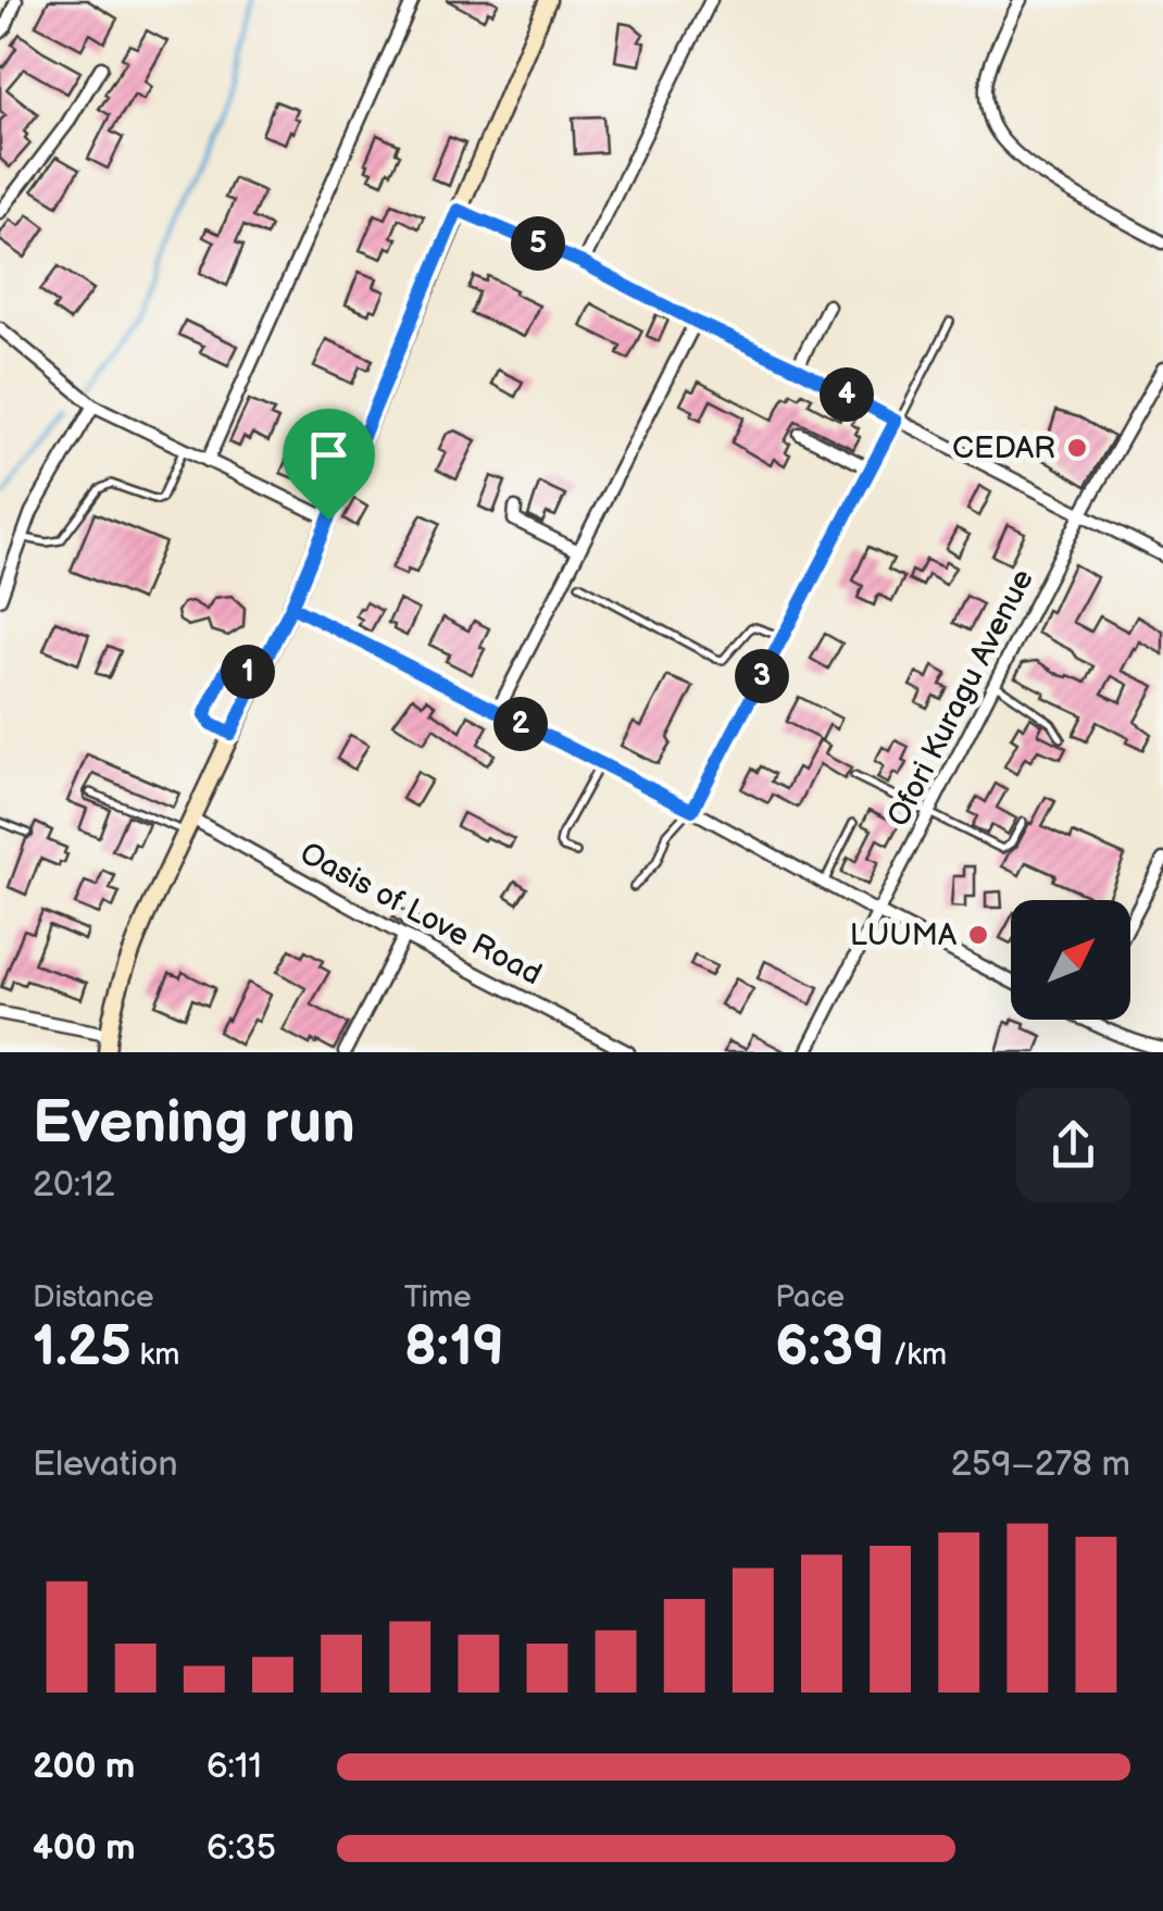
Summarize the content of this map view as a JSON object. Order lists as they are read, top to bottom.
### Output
{
  "streets": {
    "street": ["Ofori Kuragu Avenue", "Oasis of Love Road"]
  },
  "places": ["CEDAR", "LUUMA"],
  "north": "top right",
  "page": {
    "pins": [
      "5",
      "4",
      "1",
      "3",
      "2"
    ],
    "heading": ["Evening run", "20:12"],
    "stats": [
      ["Distance", "1.25 km"],
      ["Time", "8:19"],
      ["Pace", "6:39 /km"]
    ],
    "chart": ["Elevation", "259–278 m"],
    "list": [
      {
        "name": "200 m",
        "note": "6:11"
      },
      {
        "name": "400 m",
        "note": "6:35"
      }
    ]
  }
}
